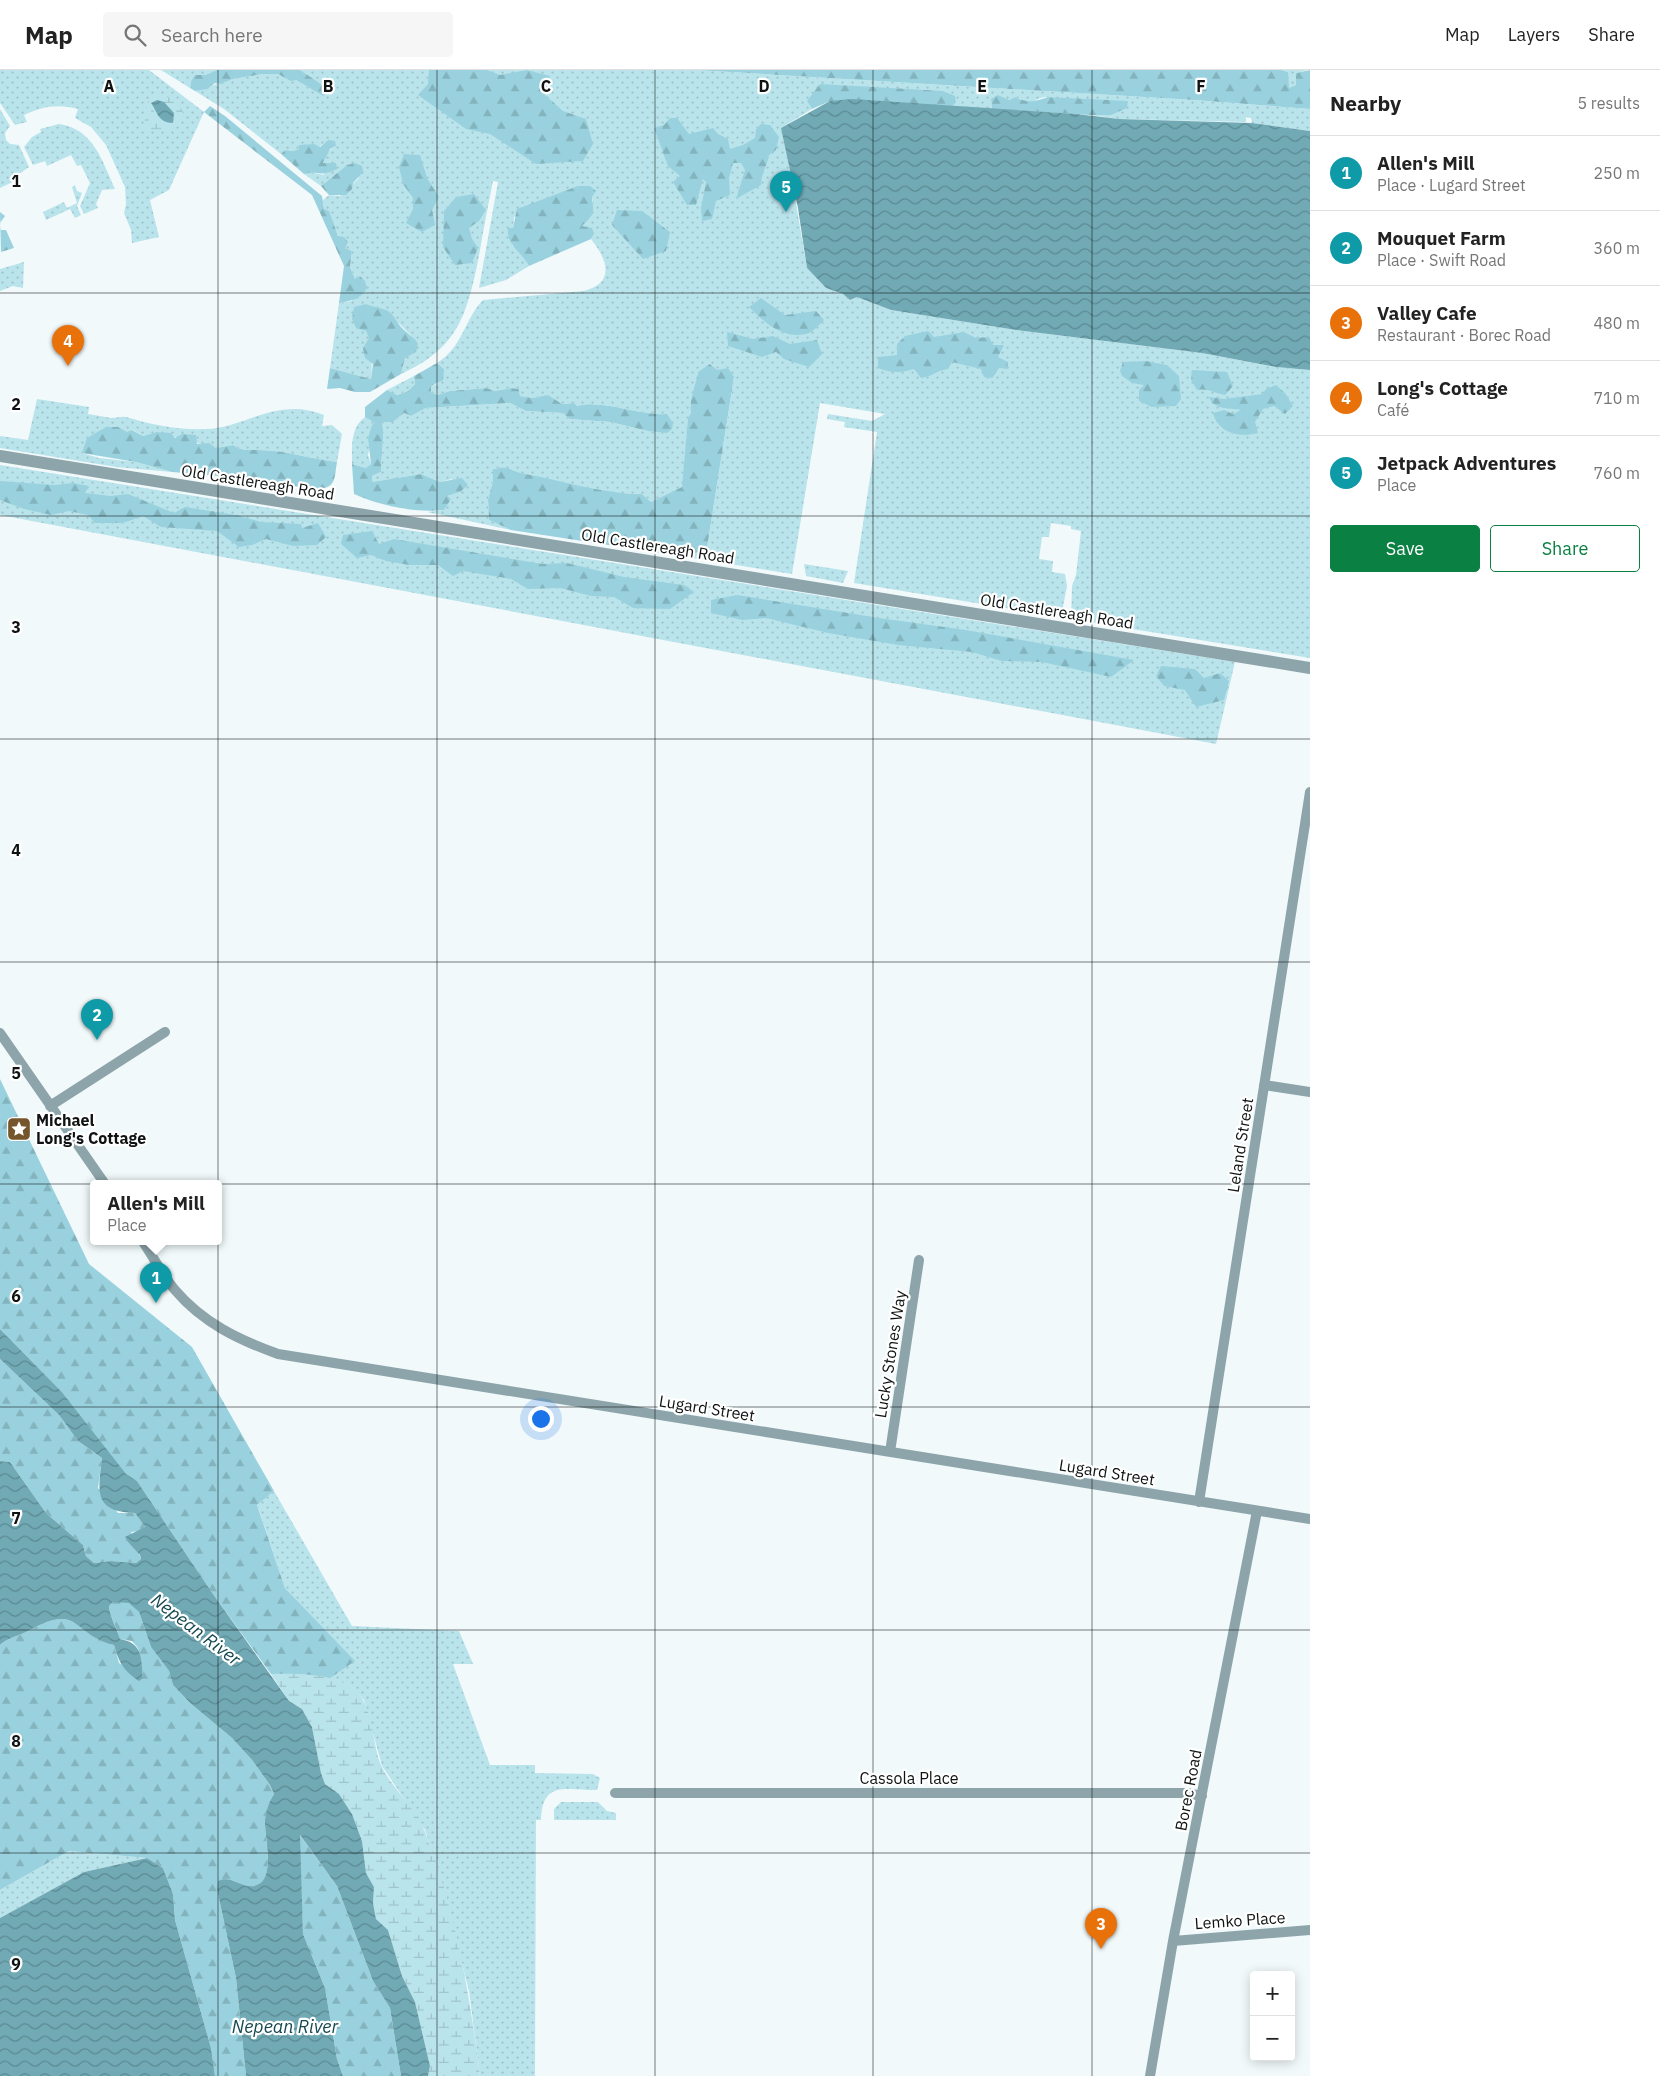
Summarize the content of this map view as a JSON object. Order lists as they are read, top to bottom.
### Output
{
  "streets": {
    "street": [
      "Old Castlereagh Road",
      "Leland Street",
      "Lucky Stones Way",
      "Lugard Street",
      "Cassola Place",
      "Borec Road",
      "Lemko Place"
    ]
  },
  "crossings": [
    ["Leland Street", "Lugard Street"],
    ["Lucky Stones Way", "Lugard Street"],
    ["Lugard Street", "Borec Road"],
    ["Cassola Place", "Borec Road"],
    ["Borec Road", "Lemko Place"]
  ],
  "water": ["Nepean River"],
  "places": {
    "place": ["Michael Long's Cottage"]
  },
  "page": {
    "header": "Map",
    "search": "Search here",
    "nav": ["Map", "Layers", "Share"],
    "heading": ["Nearby", "5 results"],
    "list": [
      {
        "mark": "1",
        "name": "Allen's Mill",
        "note": "Place · Lugard Street",
        "value": "250 m"
      },
      {
        "mark": "2",
        "name": "Mouquet Farm",
        "note": "Place · Swift Road",
        "value": "360 m"
      },
      {
        "mark": "3",
        "name": "Valley Cafe",
        "note": "Restaurant · Borec Road",
        "value": "480 m"
      },
      {
        "mark": "4",
        "name": "Long's Cottage",
        "note": "Café",
        "value": "710 m"
      },
      {
        "mark": "5",
        "name": "Jetpack Adventures",
        "note": "Place",
        "value": "760 m"
      }
    ],
    "pins": [
      "5",
      "4",
      "2",
      "1",
      "3"
    ],
    "buttons": ["Save", "Share"],
    "popup": ["Allen's Mill", "Place"],
    "map_buttons": ["+", "−"]
  },
  "grid": {
    "columns": [
      "A",
      "B",
      "C",
      "D",
      "E",
      "F"
    ],
    "rows": [
      "1",
      "2",
      "3",
      "4",
      "5",
      "6",
      "7",
      "8",
      "9"
    ]
  }
}
